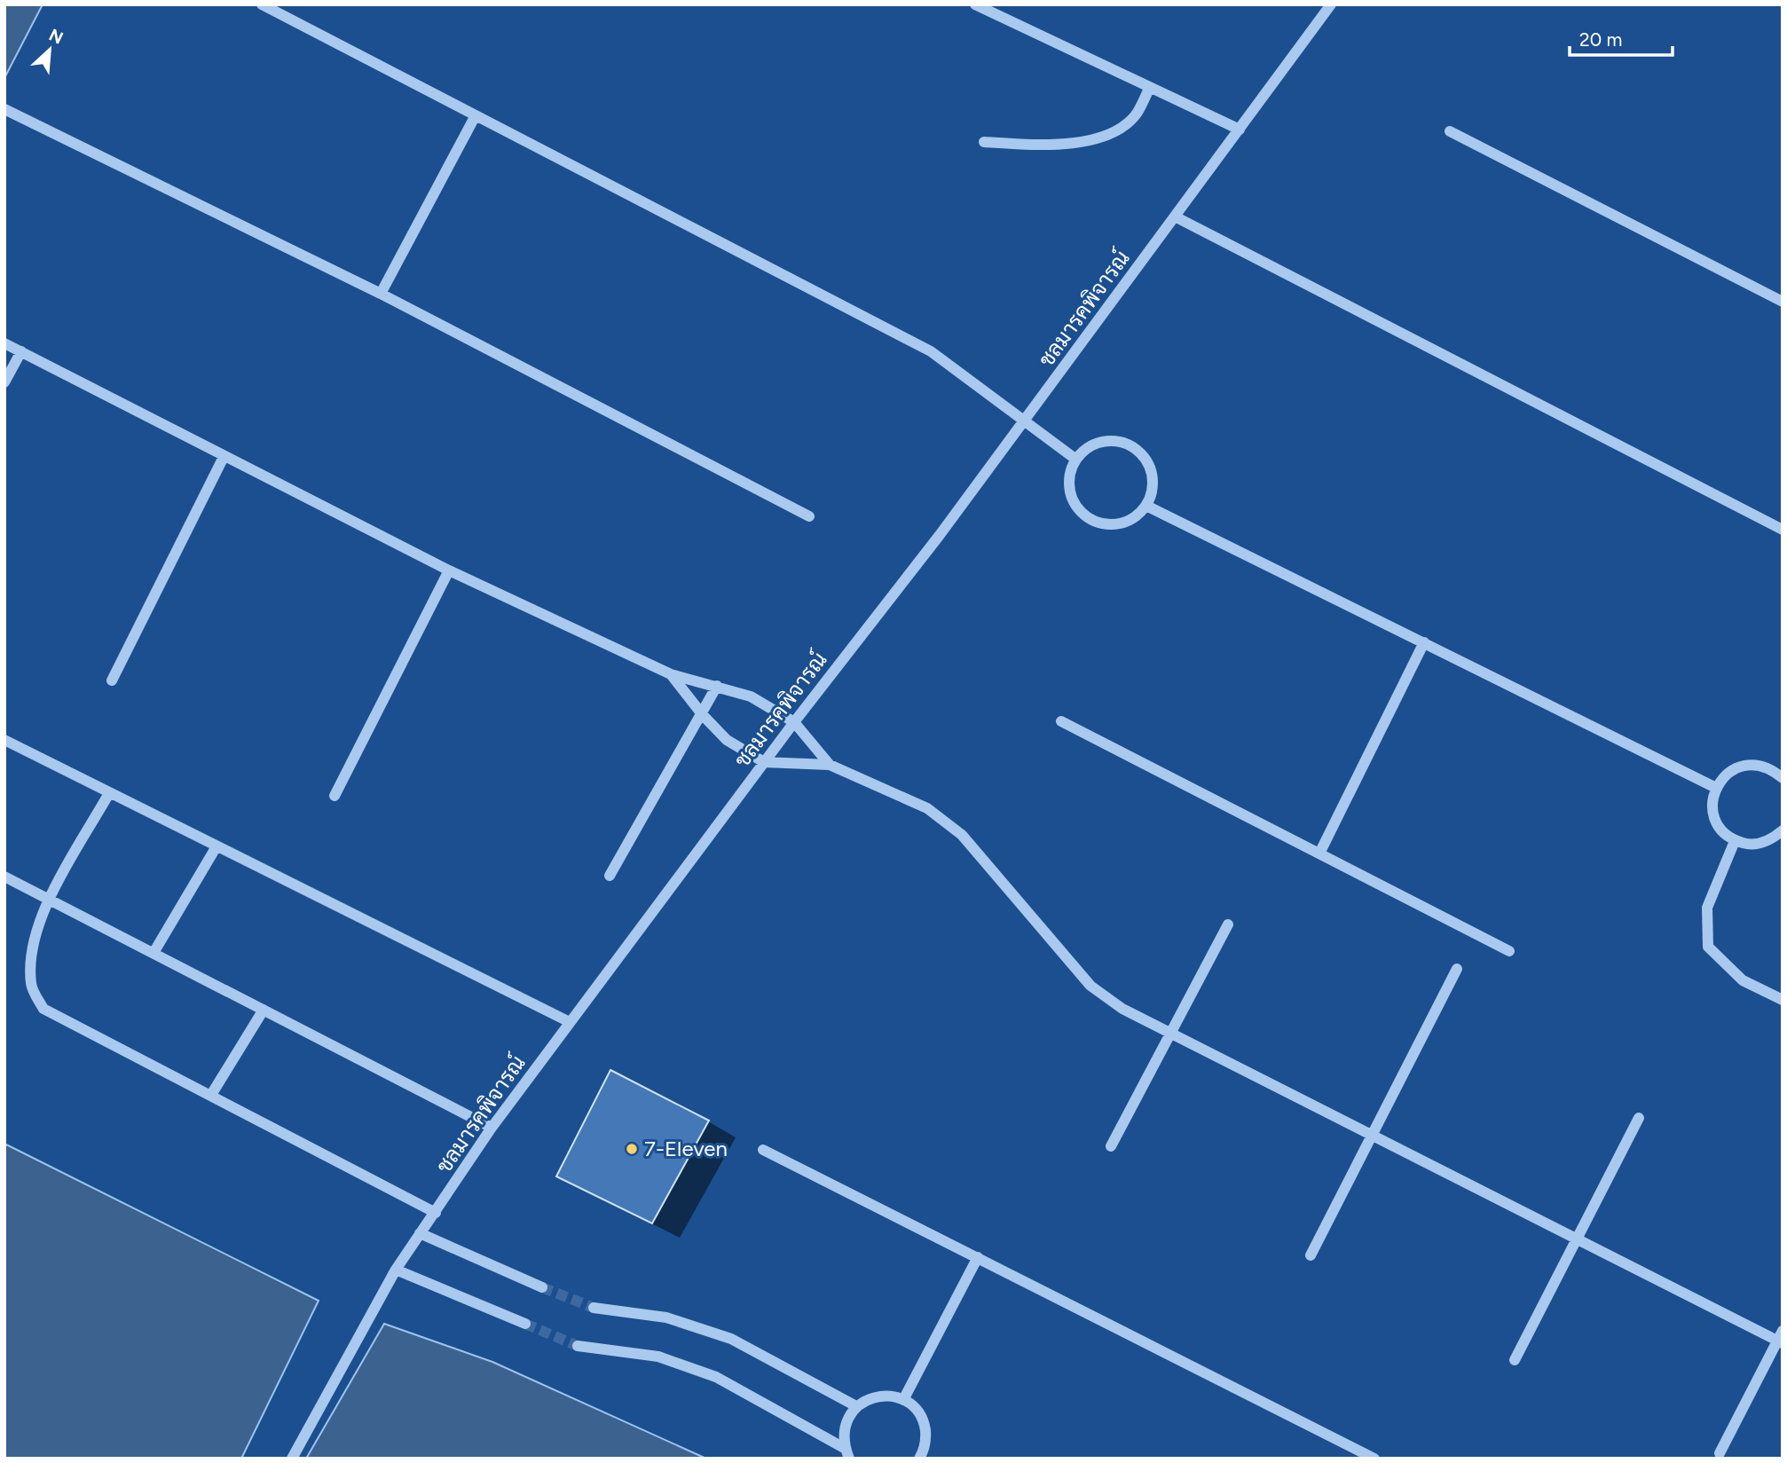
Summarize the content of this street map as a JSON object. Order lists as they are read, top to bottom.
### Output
{
  "streets": {
    "street": ["ชลมารคพิจารณ์"]
  },
  "places": ["7-Eleven"],
  "scale_bar": "20 m",
  "north": "top right"
}
